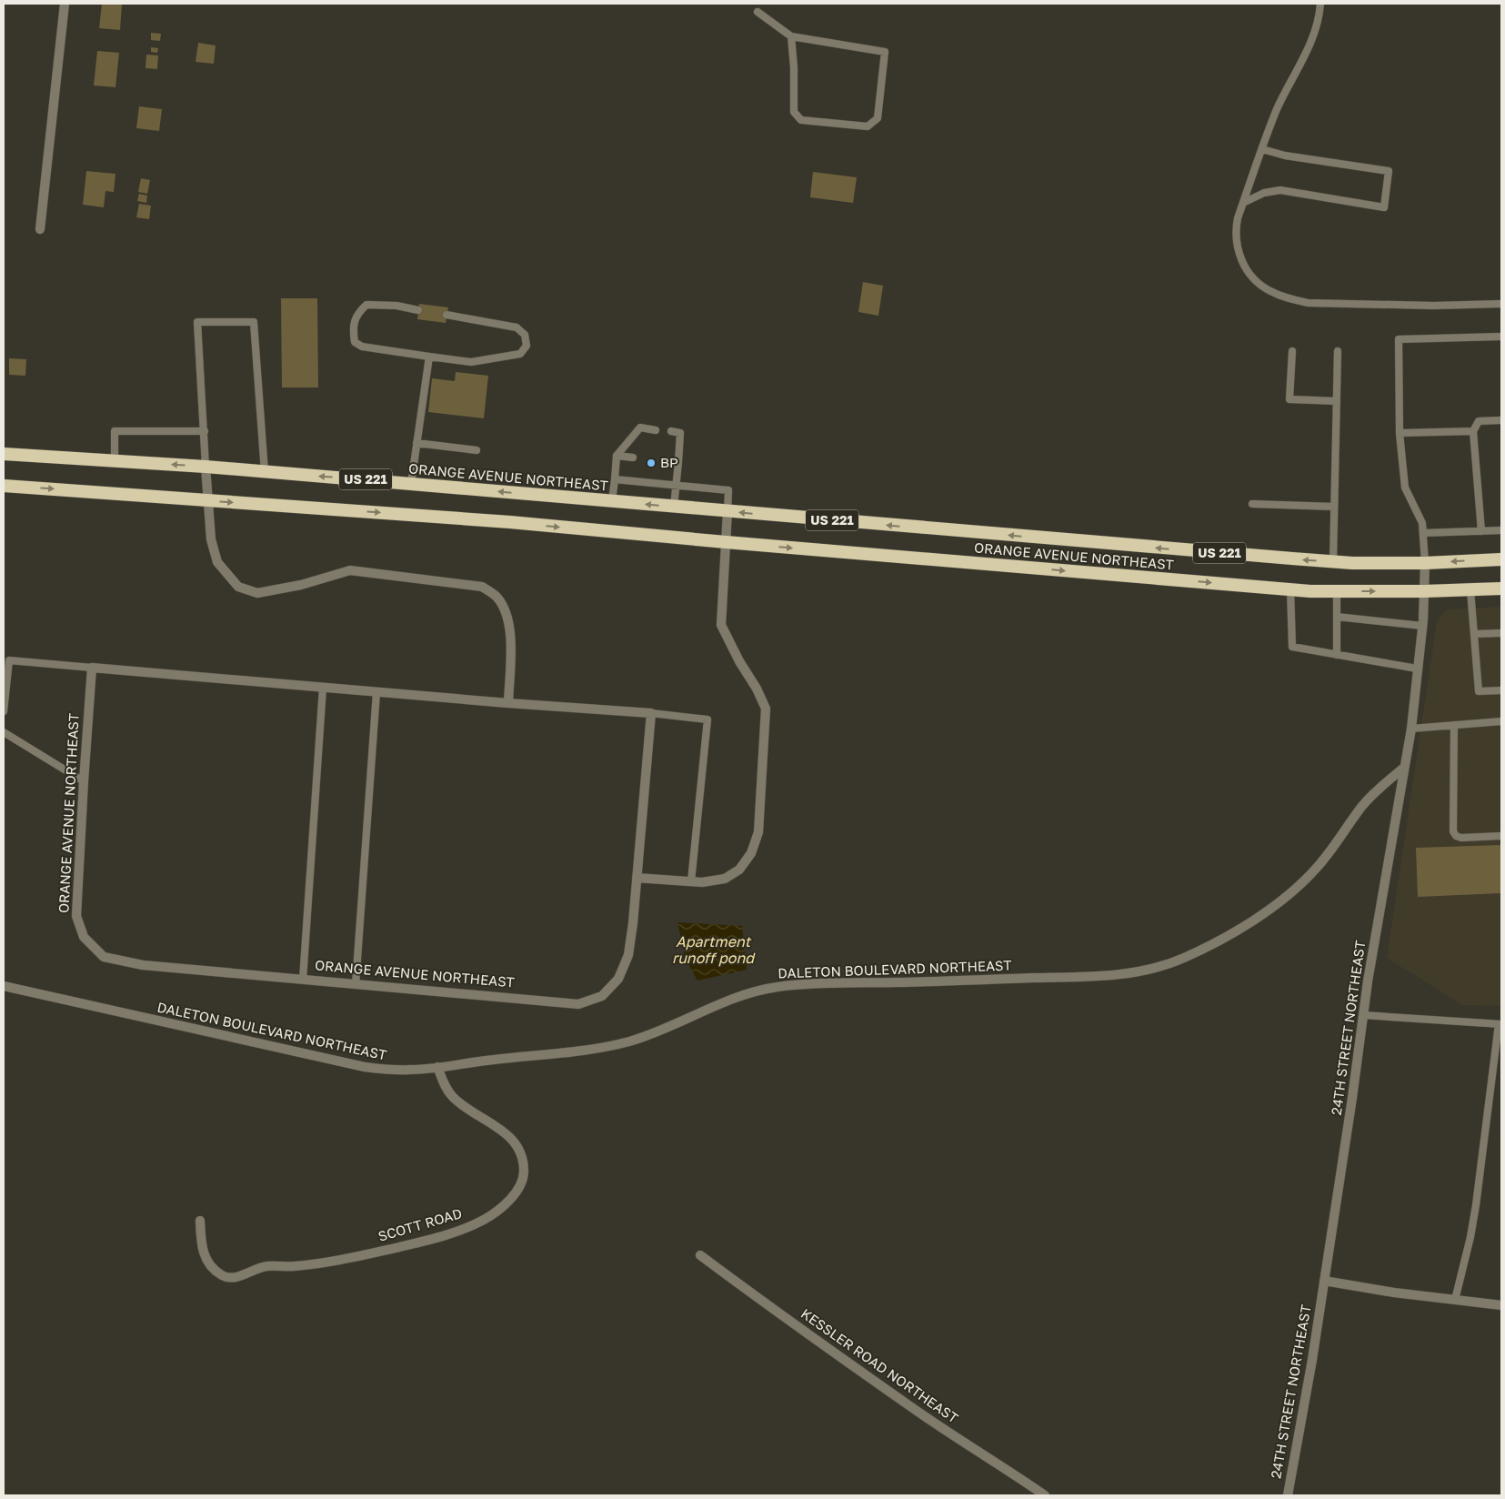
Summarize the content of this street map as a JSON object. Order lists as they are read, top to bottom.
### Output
{
  "streets": {
    "highway": ["ORANGE AVENUE NORTHEAST", "US 221"],
    "street": [
      "DALETON BOULEVARD NORTHEAST",
      "24TH STREET NORTHEAST",
      "SCOTT ROAD",
      "KESSLER ROAD NORTHEAST"
    ]
  },
  "crossings": [
    ["ORANGE AVENUE NORTHEAST", "24TH STREET NORTHEAST"],
    ["DALETON BOULEVARD NORTHEAST", "24TH STREET NORTHEAST"],
    ["DALETON BOULEVARD NORTHEAST", "SCOTT ROAD"]
  ],
  "water": ["Apartment runoff pond"],
  "places": ["BP"]
}
